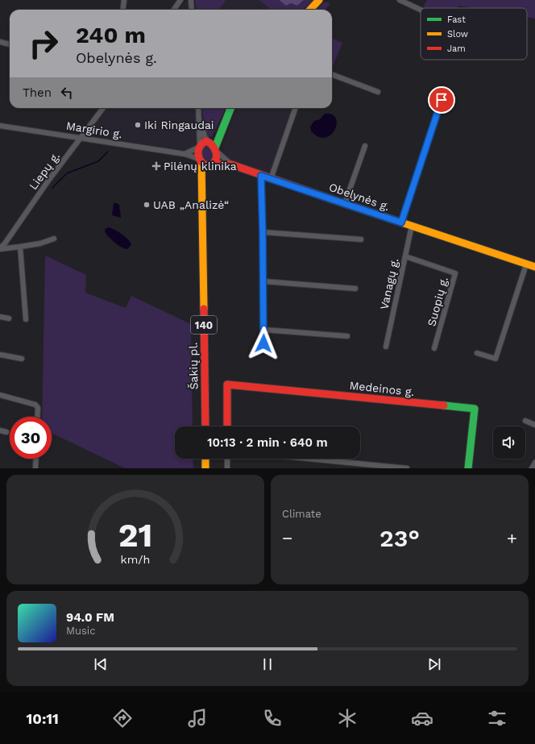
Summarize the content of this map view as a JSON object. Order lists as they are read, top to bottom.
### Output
{
  "streets": {
    "street": [
      "Margirio g.",
      "Liepų g.",
      "Obelynės g.",
      "Vanagų g.",
      "Suopių g.",
      "140",
      "Šakių pl.",
      "Medeinos g."
    ]
  },
  "crossings": [
    ["Margirio g.", "Liepų g."],
    ["Margirio g.", "Obelynės g."],
    ["Margirio g.", "140"],
    ["Margirio g.", "Šakių pl."],
    ["Obelynės g.", "Vanagų g."],
    ["Obelynės g.", "140"],
    ["Obelynės g.", "Šakių pl."],
    ["Vanagų g.", "Suopių g."],
    ["140", "Šakių pl."]
  ],
  "places": {
    "other": ["Iki Ringaudai", "UAB „Analizė“"],
    "health": ["Pilėnų klinika"]
  },
  "legend": ["Fast", "Slow", "Jam"],
  "page": {
    "turn": ["240 m", "Obelynės g."],
    "then": "Then",
    "limit": "30",
    "trip": "10:13 · 2 min · 640 m",
    "tile": "Climate",
    "heat": ["−", "23°", "+"],
    "song": ["94.0 FM", "Music"],
    "tabs": "10:11",
    "gauge": ["21", "km/h"]
  }
}
